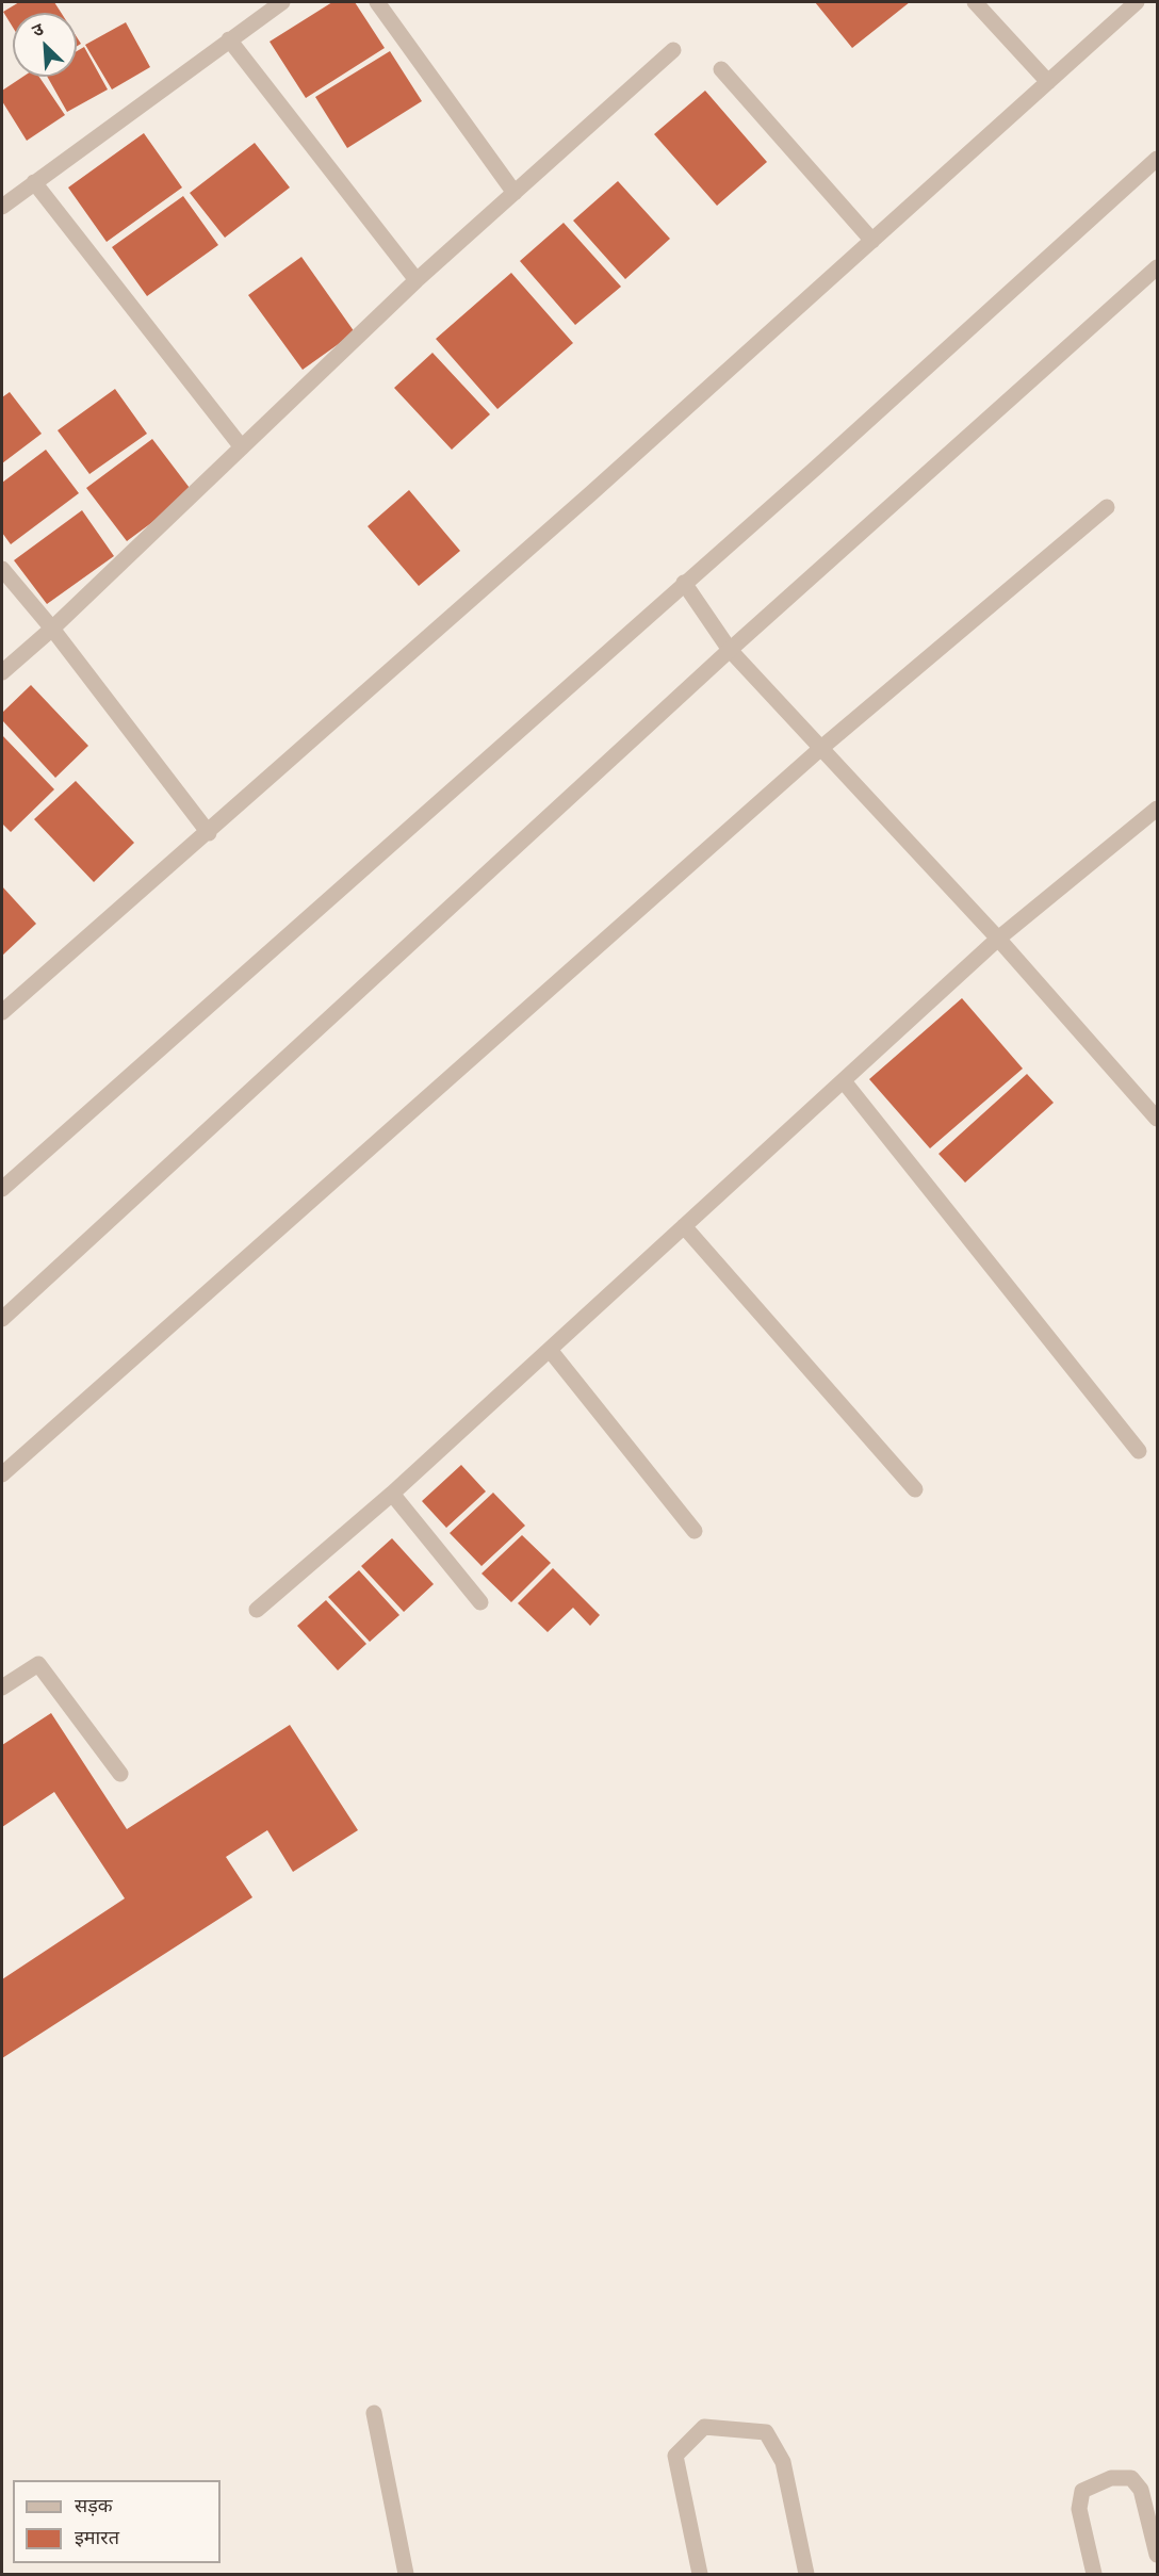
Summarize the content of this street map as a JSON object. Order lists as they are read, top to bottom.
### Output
{
  "legend": ["सड़क", "इमारत"],
  "north": "top left"
}
